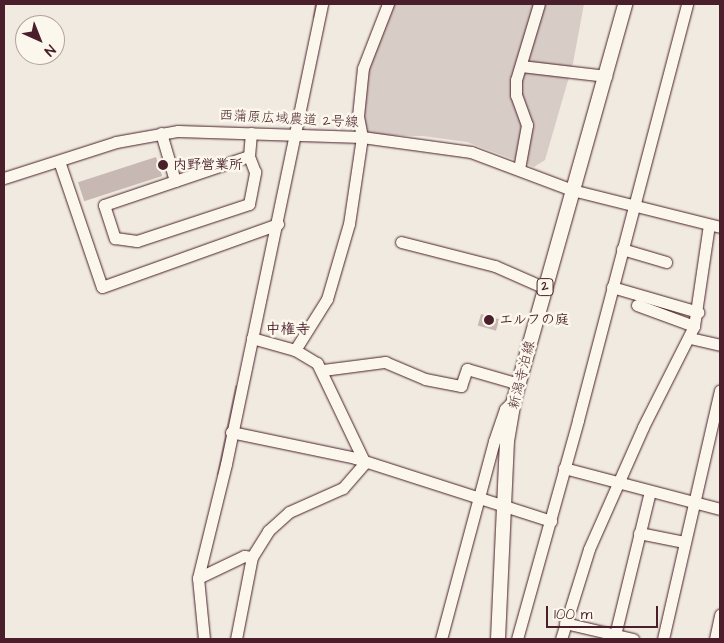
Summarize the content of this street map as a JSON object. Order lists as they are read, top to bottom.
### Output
{
  "streets": {
    "main road": ["2", "新潟寺泊線"],
    "street": ["西蒲原広域農道 2号線"]
  },
  "crossings": [
    ["西蒲原広域農道 2号線", "新潟寺泊線"]
  ],
  "districts": ["中権寺"],
  "places": ["内野営業所", "エルフの庭"],
  "scale_bar": "100 m",
  "north": "bottom right"
}
